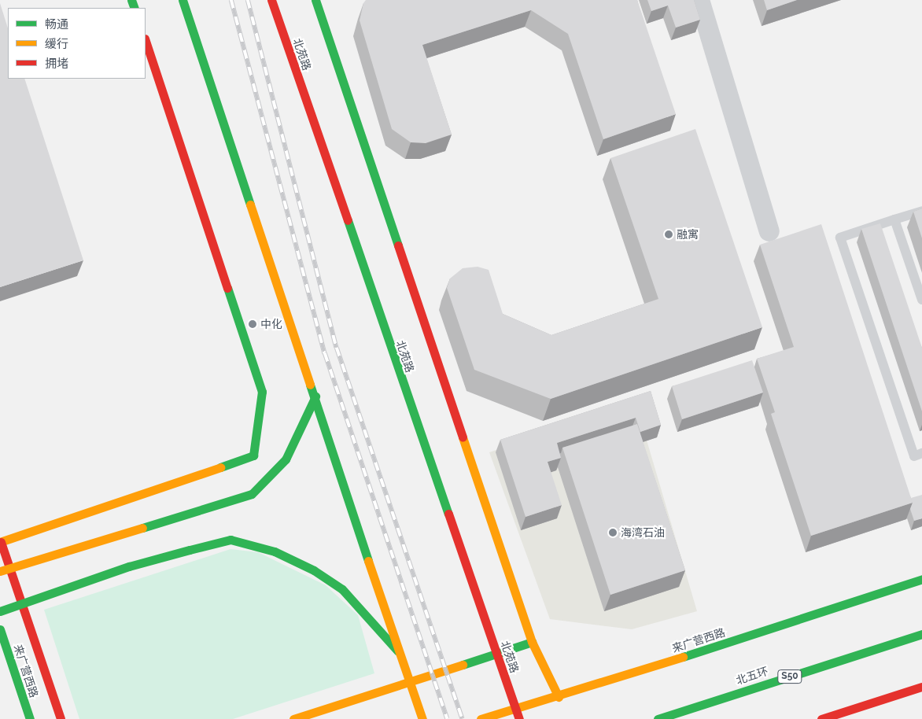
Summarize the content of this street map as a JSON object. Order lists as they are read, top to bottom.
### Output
{
  "streets": {
    "main road": [
      "北苑路",
      "来广营西路",
      "北五环",
      "S50"
    ]
  },
  "places": ["融寓", "中化", "海湾石油"],
  "legend": ["畅通", "缓行", "拥堵"]
}
